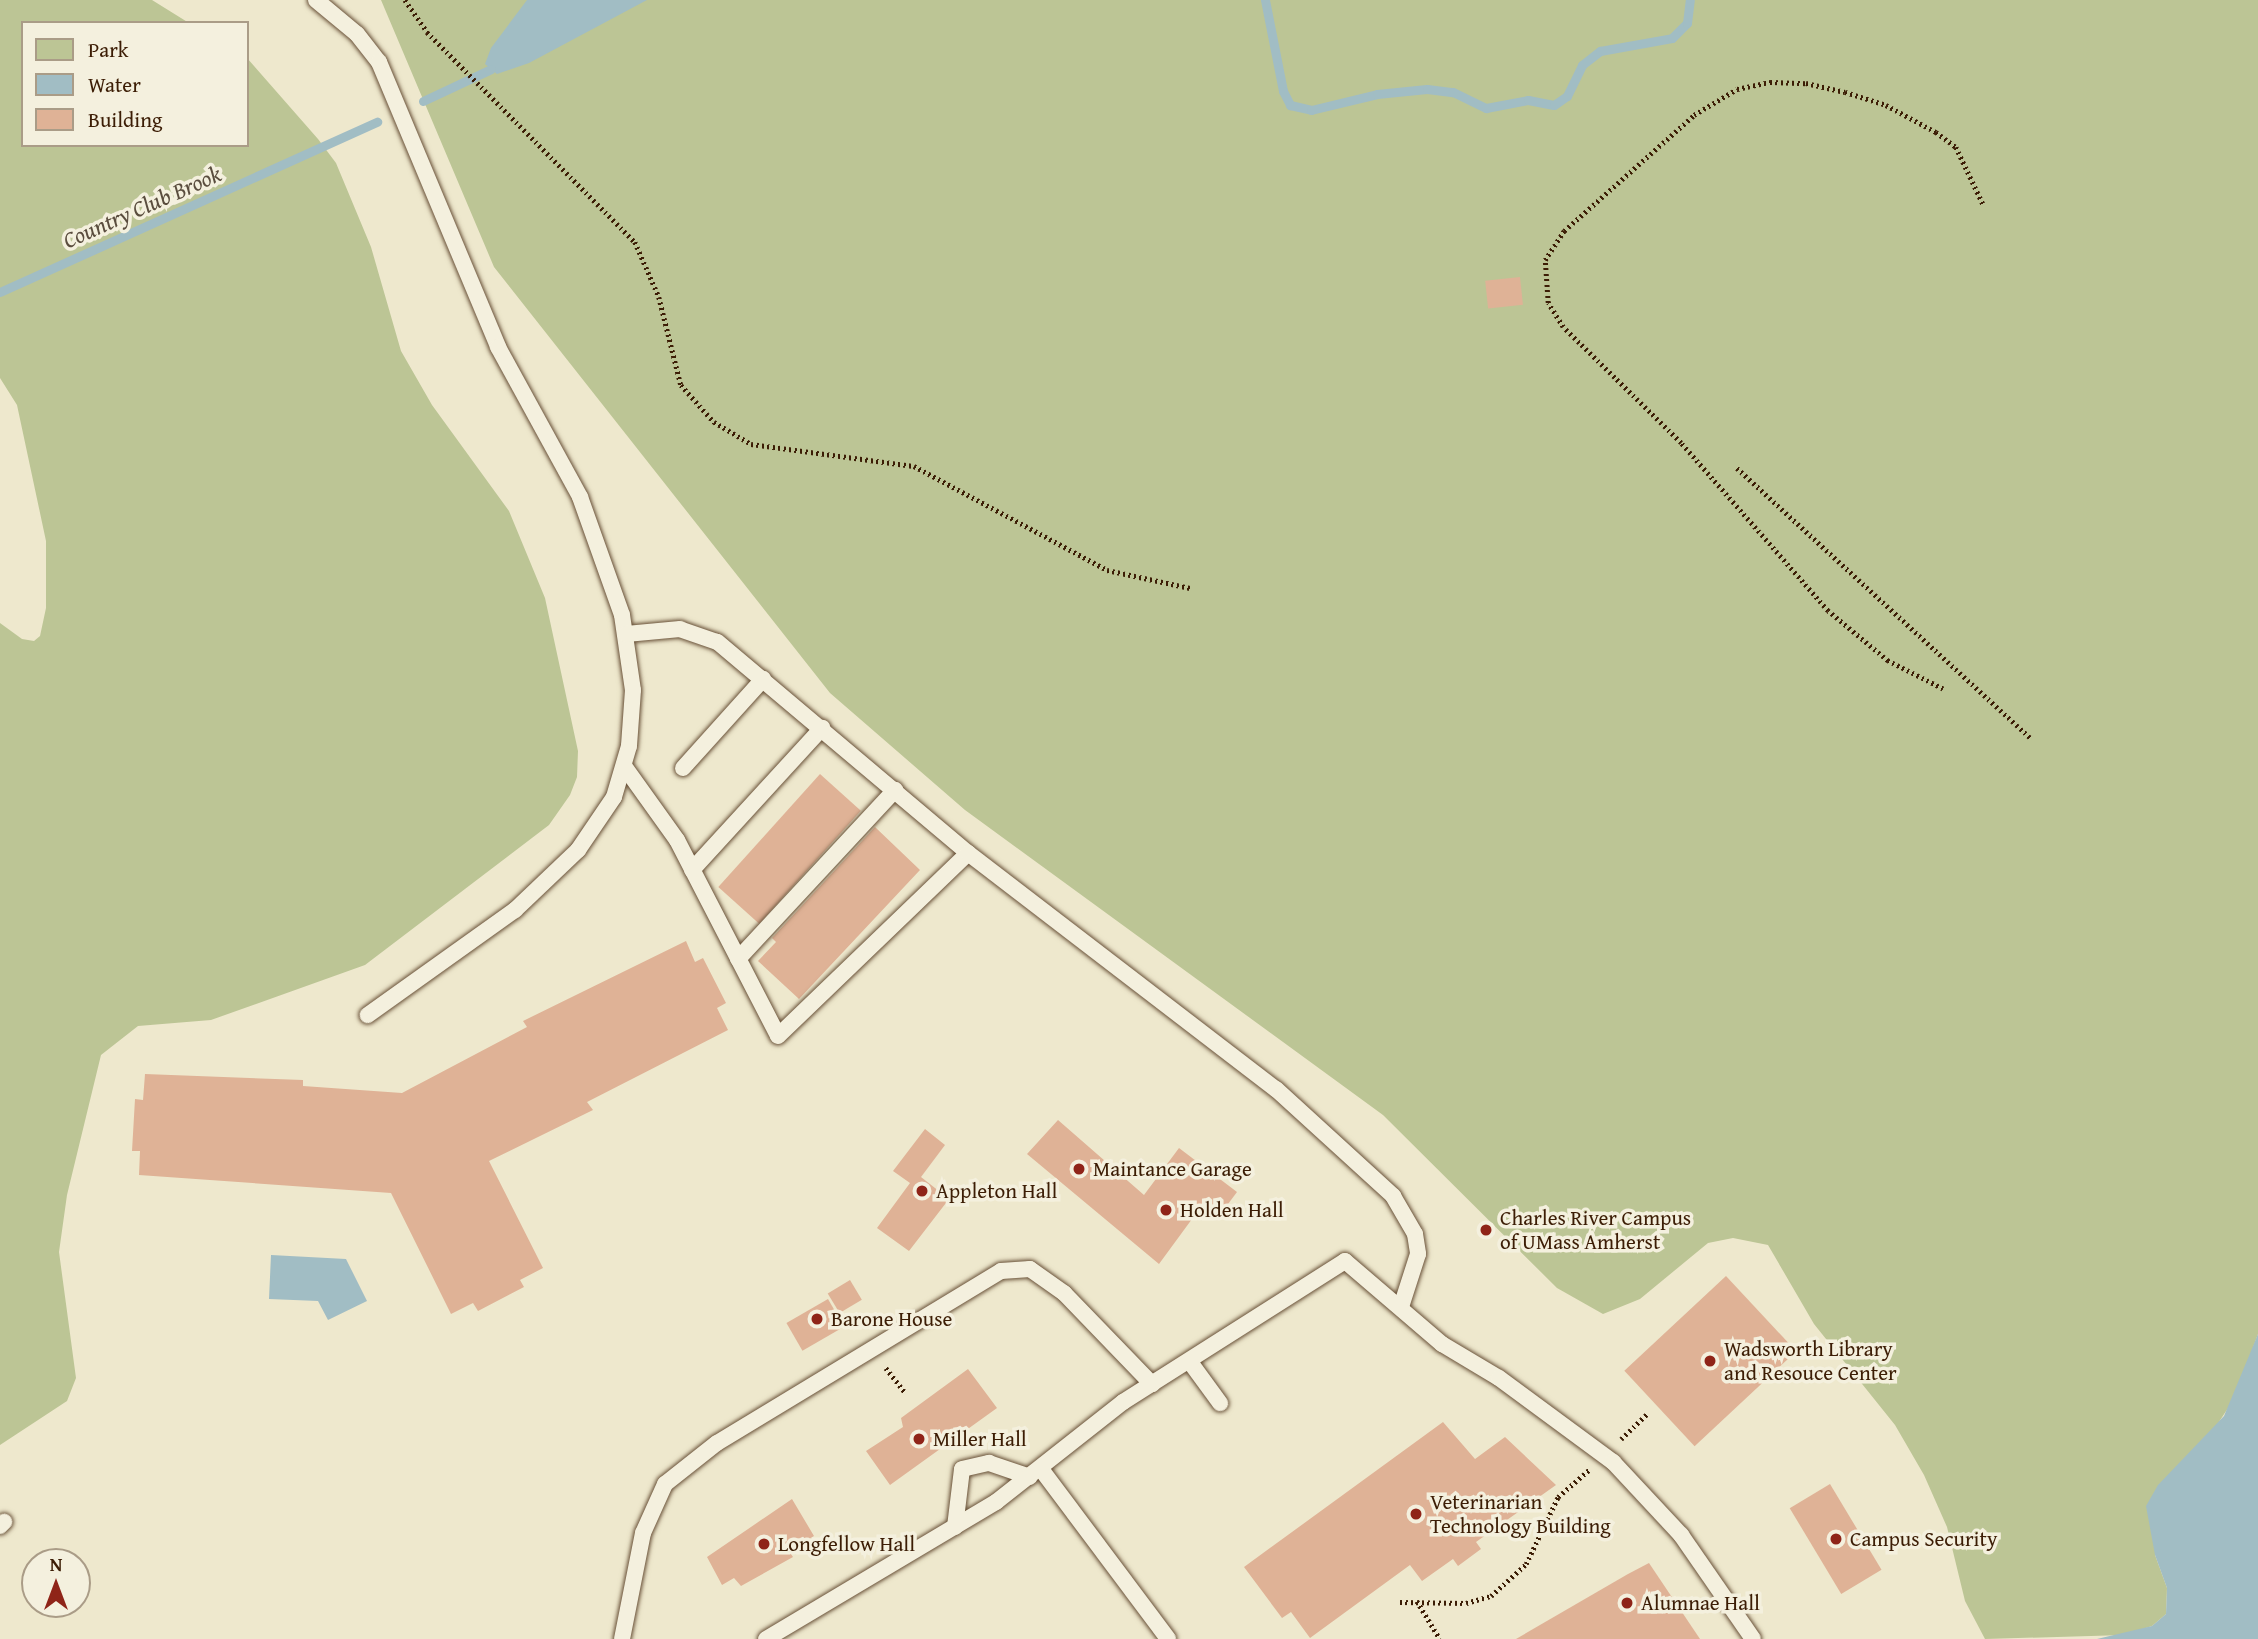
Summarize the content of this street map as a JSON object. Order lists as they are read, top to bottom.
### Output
{
  "water": ["Country Club Brook"],
  "places": [
    "Maintance Garage",
    "Appleton Hall",
    "Holden Hall",
    "Charles River Campus of UMass Amherst",
    "Barone House",
    "Wadsworth Library and Resouce Center",
    "Miller Hall",
    "Veterinarian Technology Building",
    "Campus Security",
    "Longfellow Hall",
    "Alumnae Hall"
  ],
  "legend": ["Park", "Water", "Building"],
  "north": "top"
}
